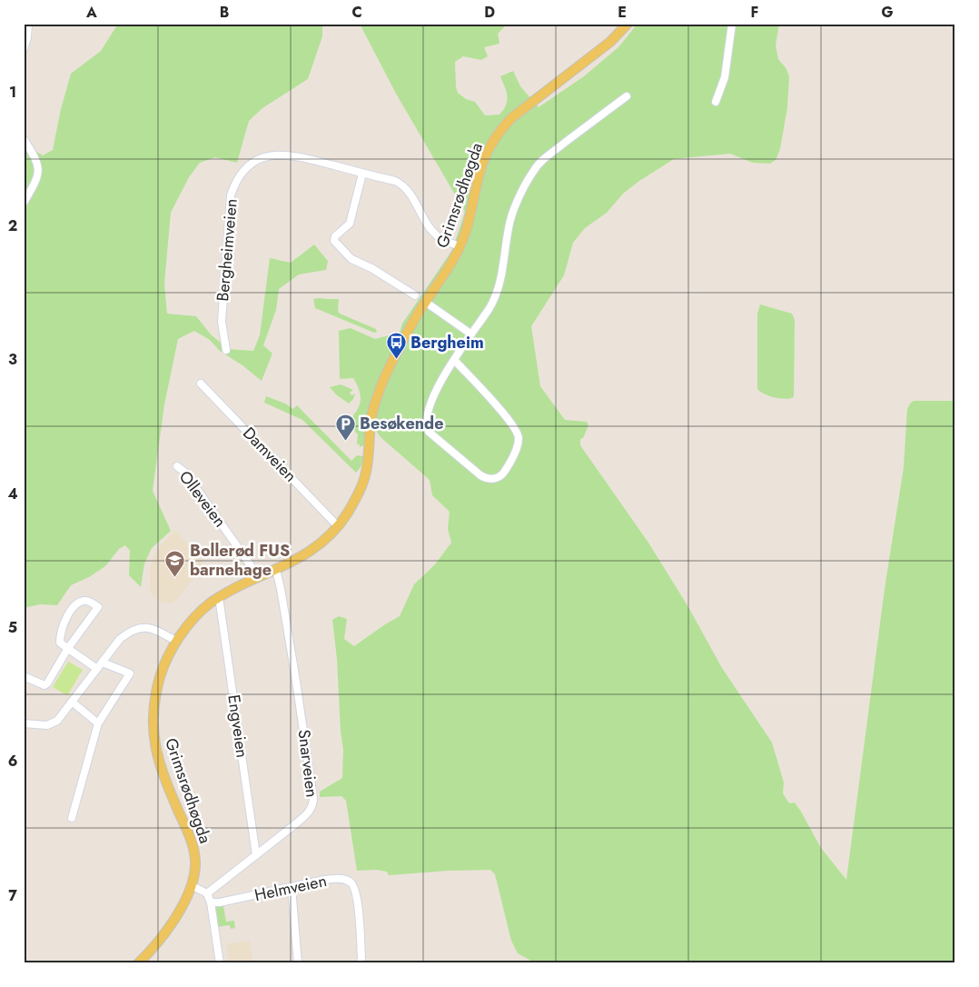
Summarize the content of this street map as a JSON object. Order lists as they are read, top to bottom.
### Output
{
  "streets": {
    "main road": ["Grimsrødhøgda"],
    "street": [
      "Bergheimveien",
      "Damveien",
      "Olleveien",
      "Engveien",
      "Snarveien",
      "Helmveien"
    ]
  },
  "crossings": [
    ["Grimsrødhøgda", "Bergheimveien"],
    ["Grimsrødhøgda", "Damveien"],
    ["Grimsrødhøgda", "Olleveien"],
    ["Grimsrødhøgda", "Engveien"],
    ["Grimsrødhøgda", "Snarveien"],
    ["Engveien", "Snarveien"]
  ],
  "places": {
    "bus stop": ["Bergheim"],
    "parking": ["Besøkende"],
    "school or university": ["Bollerød FUS barnehage"]
  },
  "grid": {
    "columns": [
      "A",
      "B",
      "C",
      "D",
      "E",
      "F",
      "G"
    ],
    "rows": [
      "1",
      "2",
      "3",
      "4",
      "5",
      "6",
      "7"
    ]
  }
}
